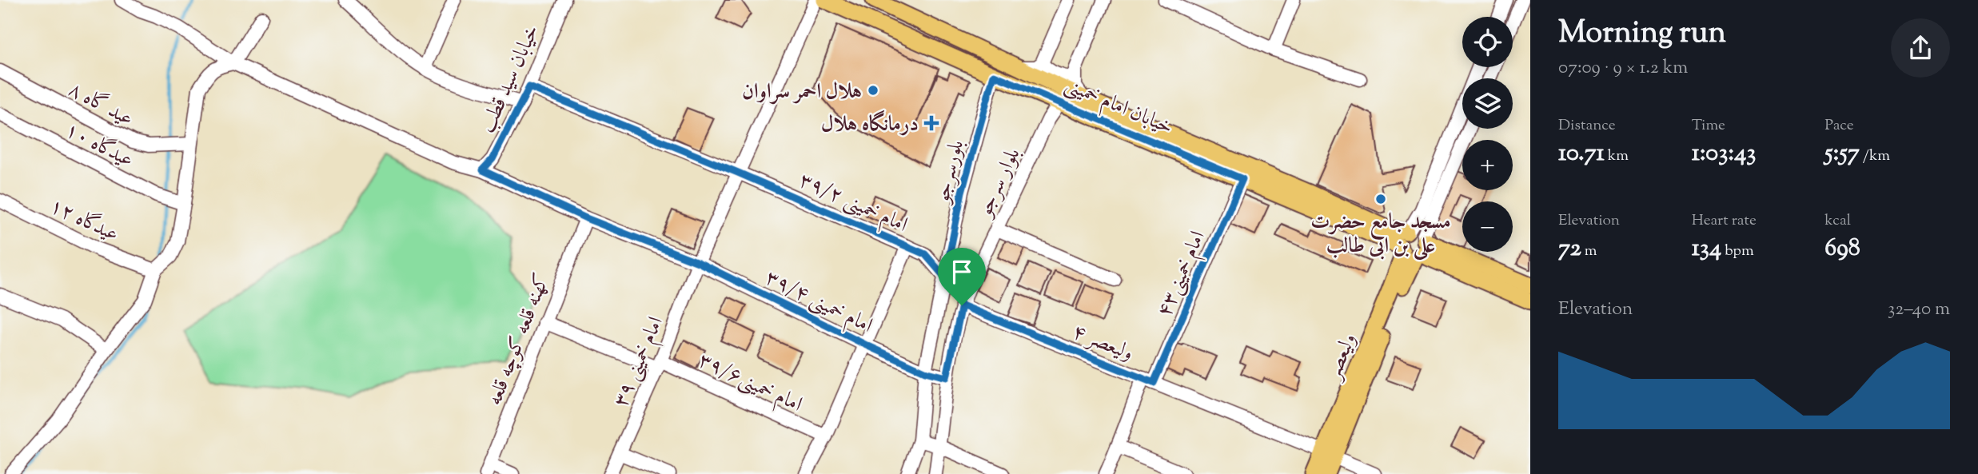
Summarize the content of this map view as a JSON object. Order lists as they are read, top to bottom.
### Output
{
  "streets": {
    "main road": ["خیابان امام خمینی", "ولیعصر"],
    "street": [
      "خیابان سید قطب",
      "عید گاه ۸",
      "عیدگاه ۱۰",
      "بلورسرجو",
      "بلوار سرجو",
      "امام خمینی ۳۹/۲",
      "عیدگاه ۱۲",
      "امام خمینی۴۳",
      "امام خمینی ۳۹/۴",
      "کهنه قلعه کوچه قلعه",
      "ولیعصر ۴",
      "امام خمینی ۳۹",
      "امام خمینی۳۹/۶"
    ]
  },
  "crossings": [
    ["خیابان سید قطب", "امام خمینی ۳۹/۲"],
    ["خیابان سید قطب", "امام خمینی ۳۹/۴"],
    ["خیابان امام خمینی", "بلورسرجو"],
    ["خیابان امام خمینی", "بلوار سرجو"],
    ["خیابان امام خمینی", "امام خمینی۴۳"],
    ["خیابان امام خمینی", "ولیعصر"],
    ["بلورسرجو", "امام خمینی ۳۹/۲"],
    ["بلورسرجو", "امام خمینی ۳۹/۴"],
    ["بلوار سرجو", "امام خمینی ۳۹/۴"],
    ["بلوار سرجو", "ولیعصر ۴"],
    ["امام خمینی ۳۹/۲", "امام خمینی ۳۹"],
    ["امام خمینی۴۳", "ولیعصر ۴"],
    ["امام خمینی ۳۹/۴", "کهنه قلعه کوچه قلعه"],
    ["امام خمینی ۳۹/۴", "امام خمینی ۳۹"],
    ["کهنه قلعه کوچه قلعه", "امام خمینی۳۹/۶"],
    ["ولیعصر ۴", "ولیعصر"],
    ["امام خمینی ۳۹", "امام خمینی۳۹/۶"]
  ],
  "places": {
    "other": ["هلال احمر سراوان", "مسجد جامع حضرت علی بن ابی طالب"],
    "health": ["درمانگاه هلال"]
  },
  "page": {
    "heading": ["Morning run", "07:09 · 9 × 1.2 km"],
    "map_buttons": ["+", "−"],
    "stats": [
      ["Distance", "10.71 km"],
      ["Time", "1:03:43"],
      ["Pace", "5:57 /km"],
      ["Elevation", "72 m"],
      ["Heart rate", "134 bpm"],
      ["kcal", "698"]
    ],
    "chart": ["Elevation", "32–40 m"]
  }
}
